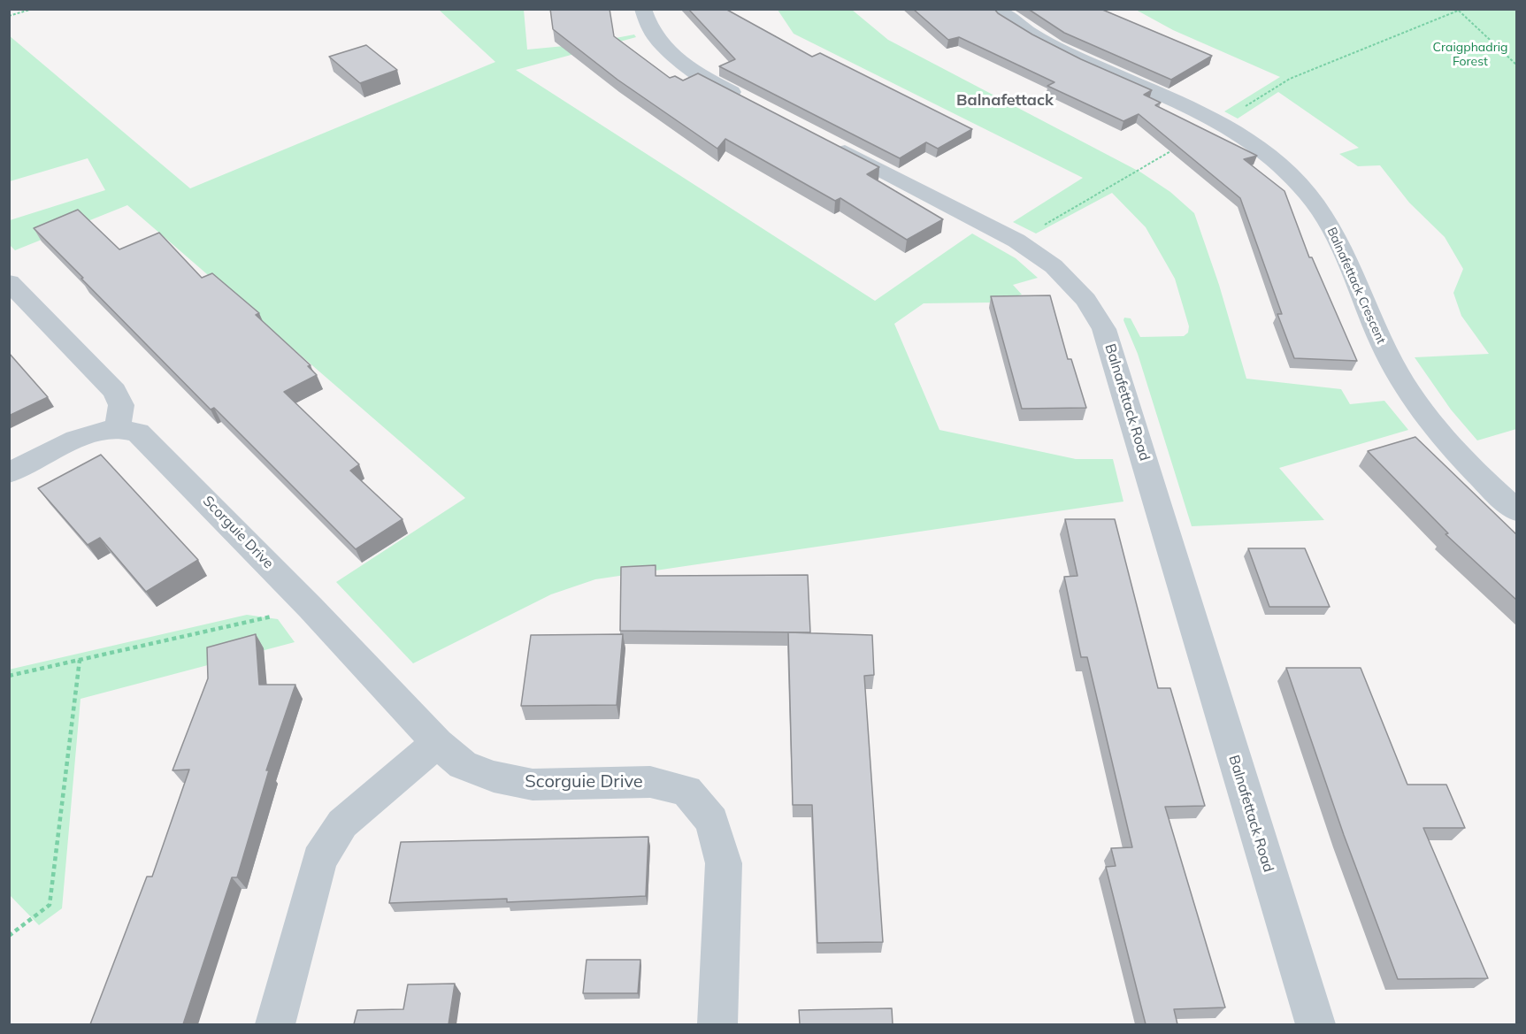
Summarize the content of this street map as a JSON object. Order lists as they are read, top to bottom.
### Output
{
  "streets": {
    "street": ["Balnafettack Crescent", "Balnafettack Road", "Scorguie Drive"]
  },
  "districts": ["Balnafettack"],
  "parks": ["Craigphadrig Forest"]
}
